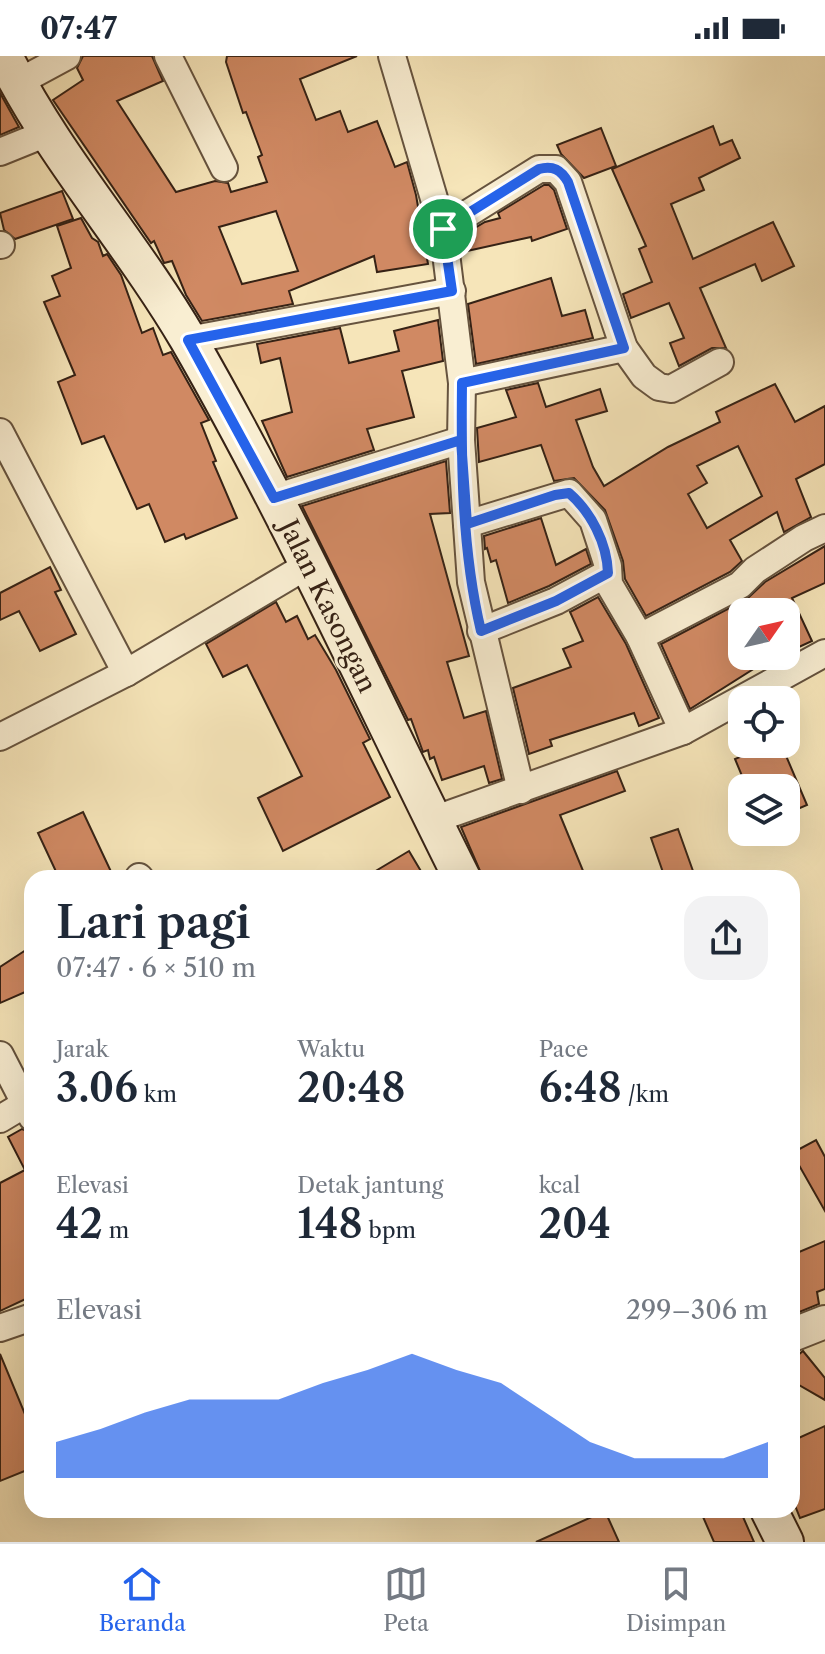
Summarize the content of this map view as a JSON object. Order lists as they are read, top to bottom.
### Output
{
  "streets": {
    "main road": ["Jalan Kasongan"]
  },
  "north": "top right",
  "page": {
    "status": "07:47",
    "heading": ["Lari pagi", "07:47 · 6 × 510 m"],
    "stats": [
      ["Jarak", "3.06 km"],
      ["Waktu", "20:48"],
      ["Pace", "6:48 /km"],
      ["Elevasi", "42 m"],
      ["Detak jantung", "148 bpm"],
      ["kcal", "204"]
    ],
    "chart": ["Elevasi", "299–306 m"],
    "tabs": ["Beranda", "Peta", "Disimpan"]
  }
}
